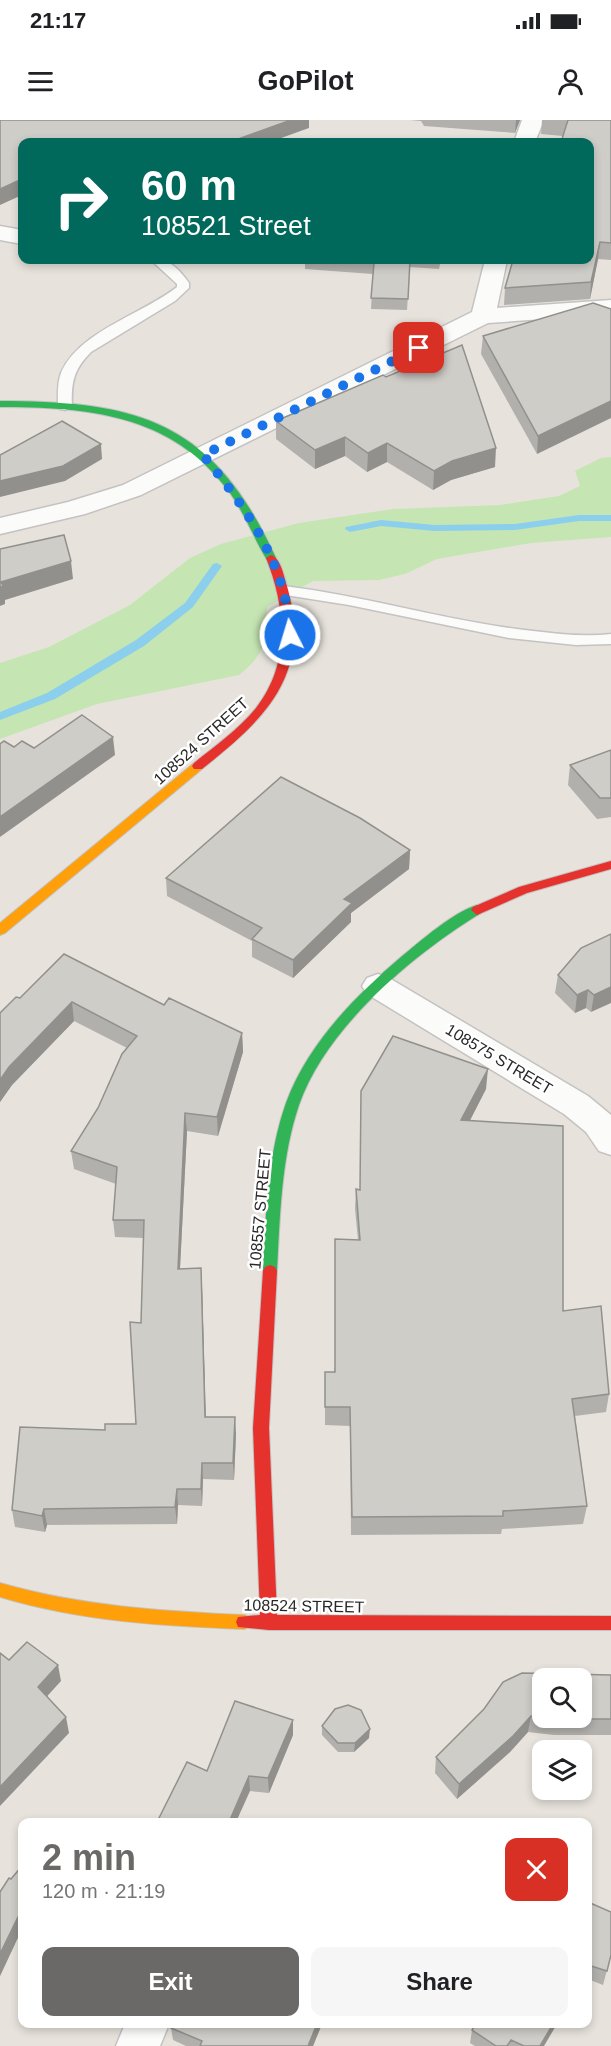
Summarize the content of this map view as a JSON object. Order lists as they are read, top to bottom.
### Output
{
  "streets": {
    "street": ["108524 STREET", "108575 STREET", "108557 STREET"]
  },
  "crossings": [
    ["108524 STREET", "108557 STREET"],
    ["108575 STREET", "108557 STREET"]
  ],
  "page": {
    "status": "21:17",
    "header": "GoPilot",
    "turn": ["60 m", "108521 Street"],
    "heading": ["2 min", "120 m · 21:19"],
    "buttons": ["Exit", "Share"]
  }
}
